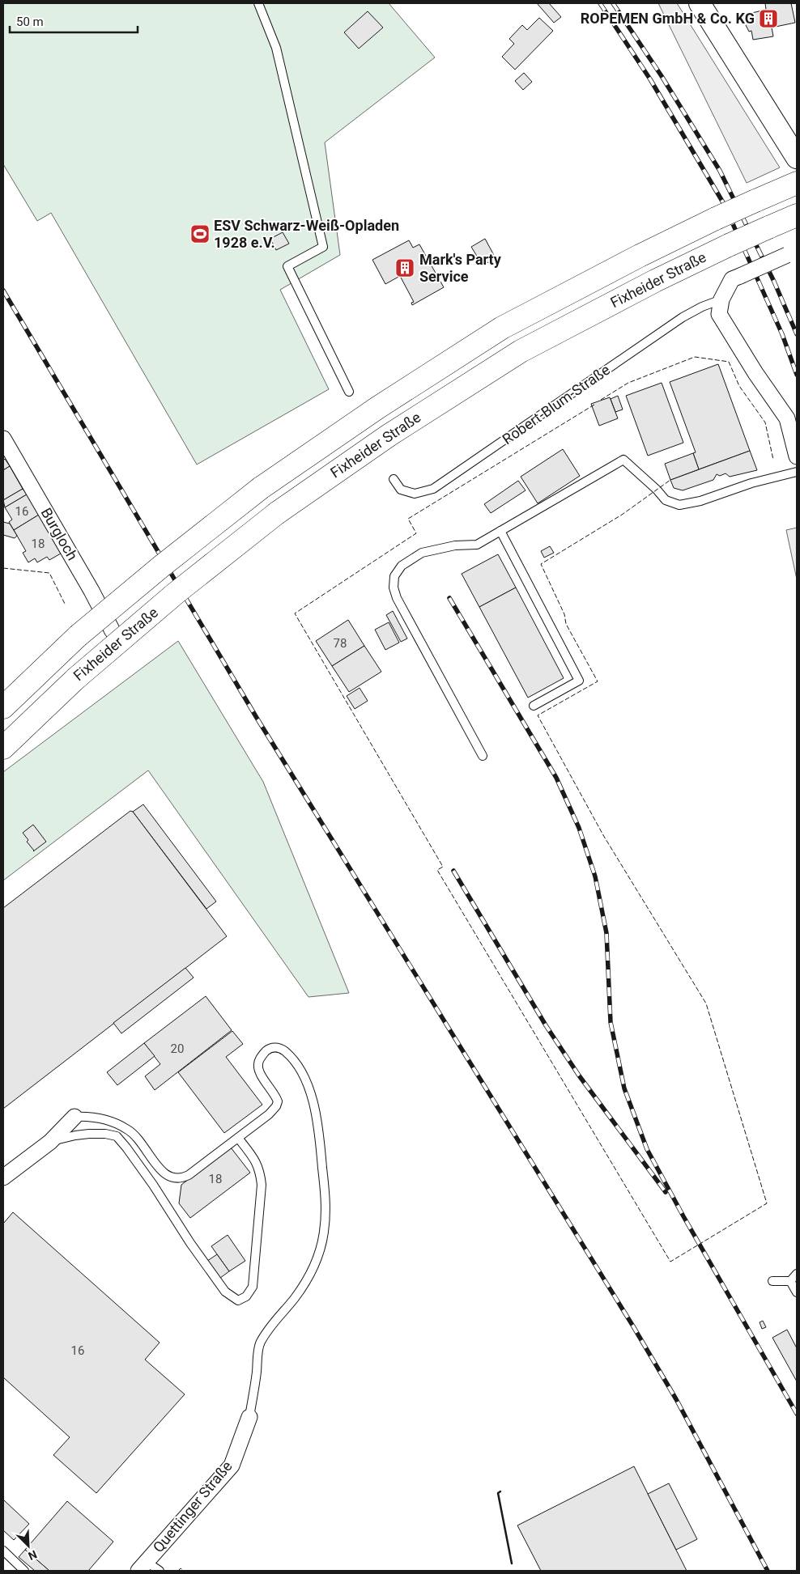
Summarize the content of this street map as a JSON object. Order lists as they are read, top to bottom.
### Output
{
  "streets": {
    "highway": ["Fixheider Straße"],
    "street": ["Burgloch", "Quettinger Straße"],
    "lane": ["Robert-Blum-Straße"]
  },
  "places": {
    "building": ["ROPEMEN GmbH & Co. KG", "Mark's Party Service"],
    "sports": ["ESV Schwarz-Weiß-Opladen 1928 e.V."]
  },
  "house_numbers": [
    "16",
    "18",
    "78",
    "20",
    "18",
    "16"
  ],
  "scale_bar": "50 m",
  "north": "bottom right"
}
